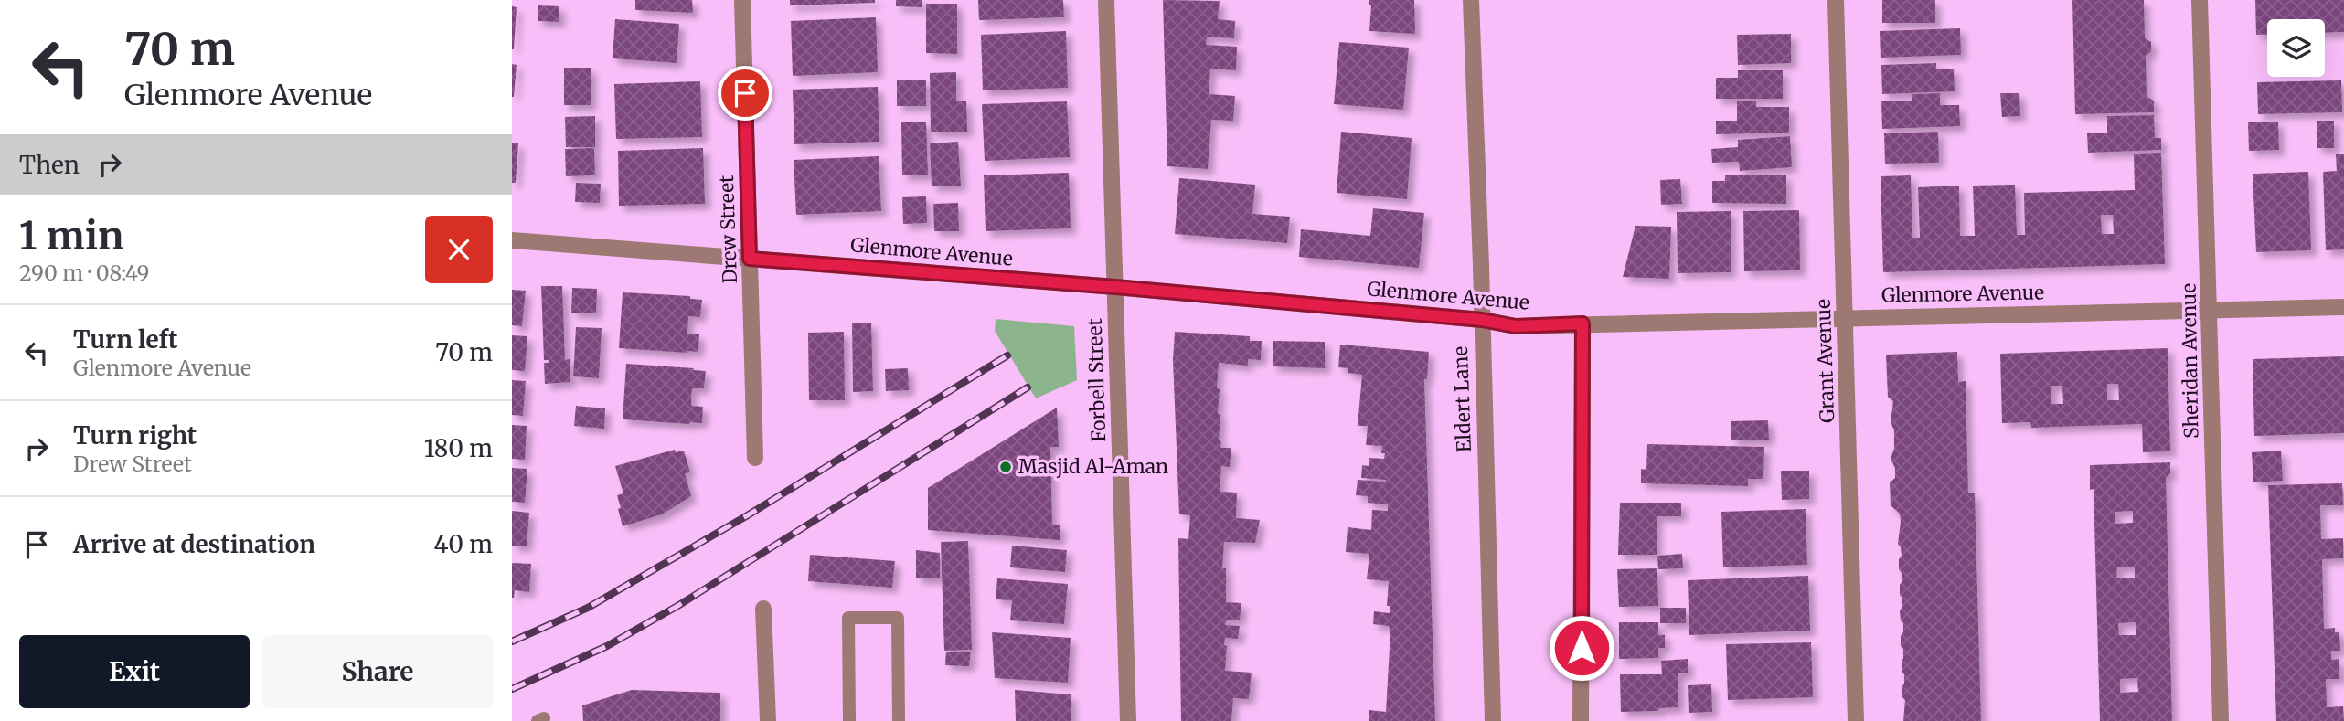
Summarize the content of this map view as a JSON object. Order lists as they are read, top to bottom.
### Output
{
  "streets": {
    "street": [
      "Drew Street",
      "Glenmore Avenue",
      "Grant Avenue",
      "Sheridan Avenue",
      "Forbell Street",
      "Eldert Lane"
    ]
  },
  "crossings": [
    ["Drew Street", "Glenmore Avenue"],
    ["Glenmore Avenue", "Grant Avenue"],
    ["Glenmore Avenue", "Sheridan Avenue"],
    ["Glenmore Avenue", "Forbell Street"],
    ["Glenmore Avenue", "Eldert Lane"]
  ],
  "places": ["Masjid Al-Aman"],
  "page": {
    "turn": ["70 m", "Glenmore Avenue"],
    "then": "Then",
    "heading": ["1 min", "290 m · 08:49"],
    "list": [
      {
        "name": "Turn left",
        "note": "Glenmore Avenue",
        "value": "70 m"
      },
      {
        "name": "Turn right",
        "note": "Drew Street",
        "value": "180 m"
      },
      {
        "name": "Arrive at destination",
        "value": "40 m"
      }
    ],
    "buttons": ["Exit", "Share"]
  }
}
